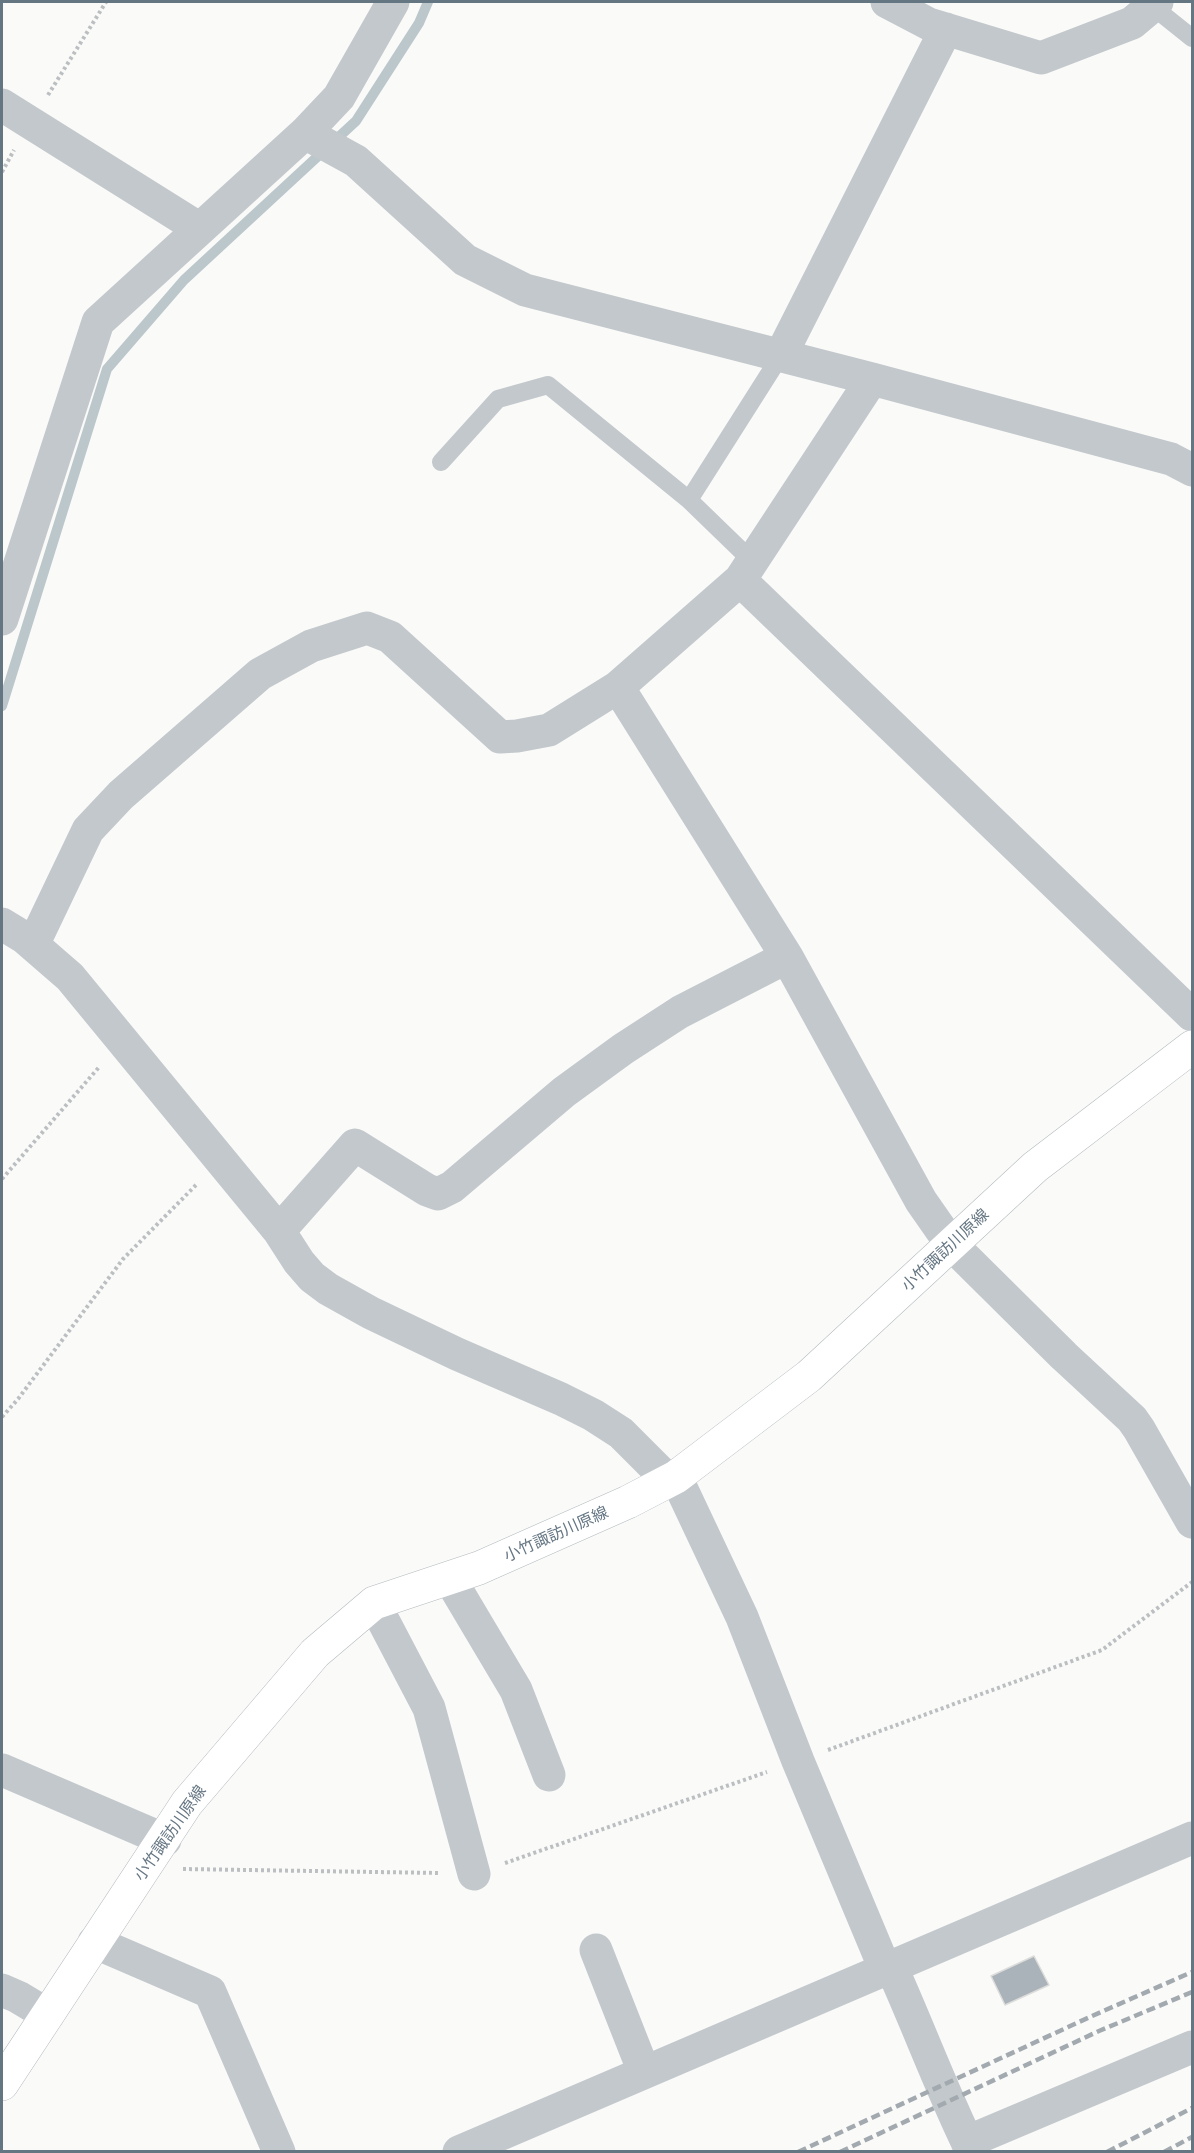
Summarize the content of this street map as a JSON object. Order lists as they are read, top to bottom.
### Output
{
  "streets": {
    "main road": ["小竹諏訪川原線"]
  }
}
